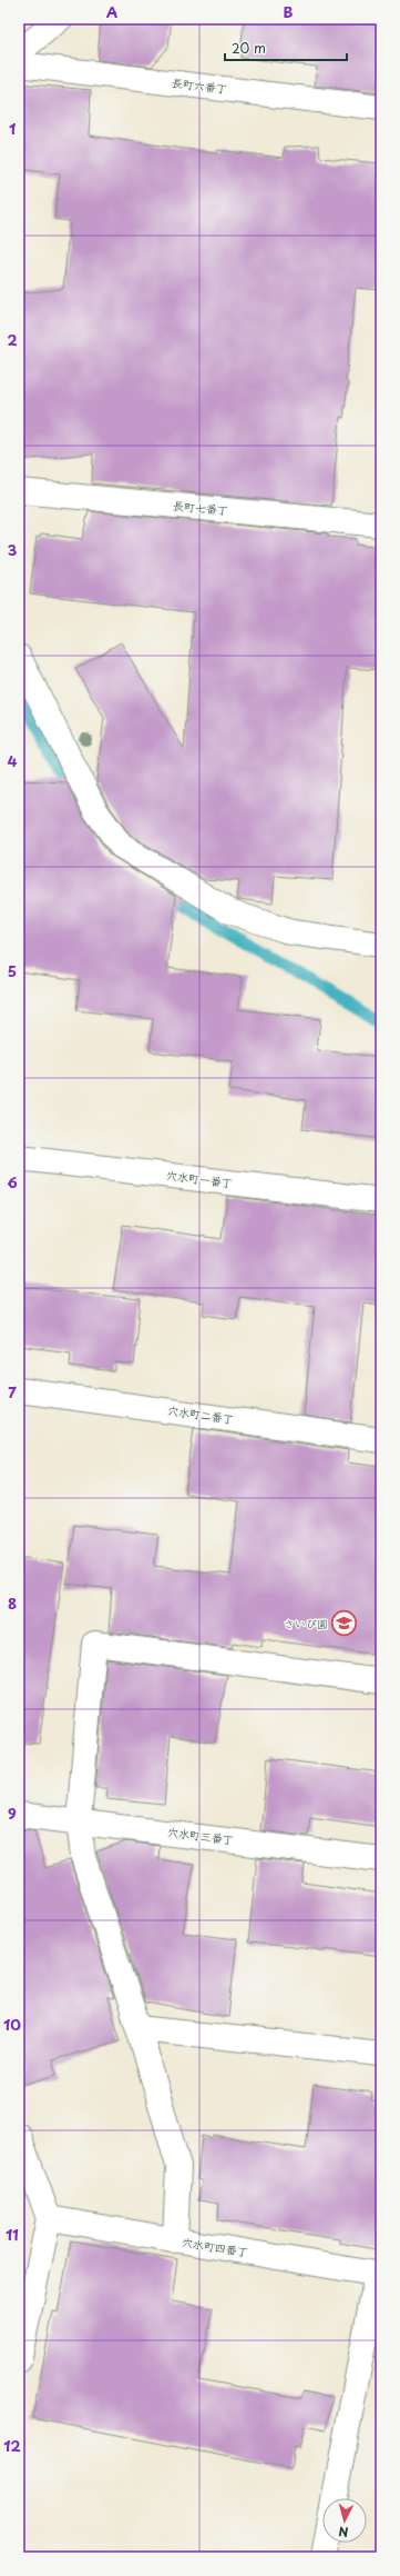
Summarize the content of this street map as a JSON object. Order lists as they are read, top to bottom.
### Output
{
  "streets": {
    "street": [
      "長町六番丁",
      "長町七番丁",
      "穴水町一番丁",
      "穴水町二番丁",
      "穴水町三番丁",
      "穴水町四番丁"
    ]
  },
  "places": {
    "school or university": ["さいび園"]
  },
  "scale_bar": "20 m",
  "north": "bottom",
  "grid": {
    "columns": ["A", "B"],
    "rows": [
      "1",
      "2",
      "3",
      "4",
      "5",
      "6",
      "7",
      "8",
      "9",
      "10",
      "11",
      "12"
    ]
  }
}
